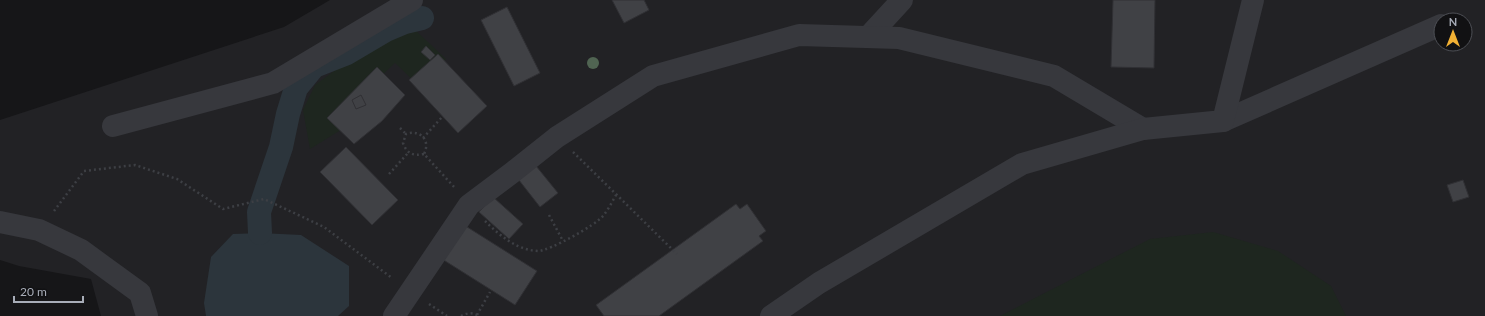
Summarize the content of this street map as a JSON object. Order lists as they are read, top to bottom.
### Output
{
  "scale_bar": "20 m",
  "north": "top"
}
